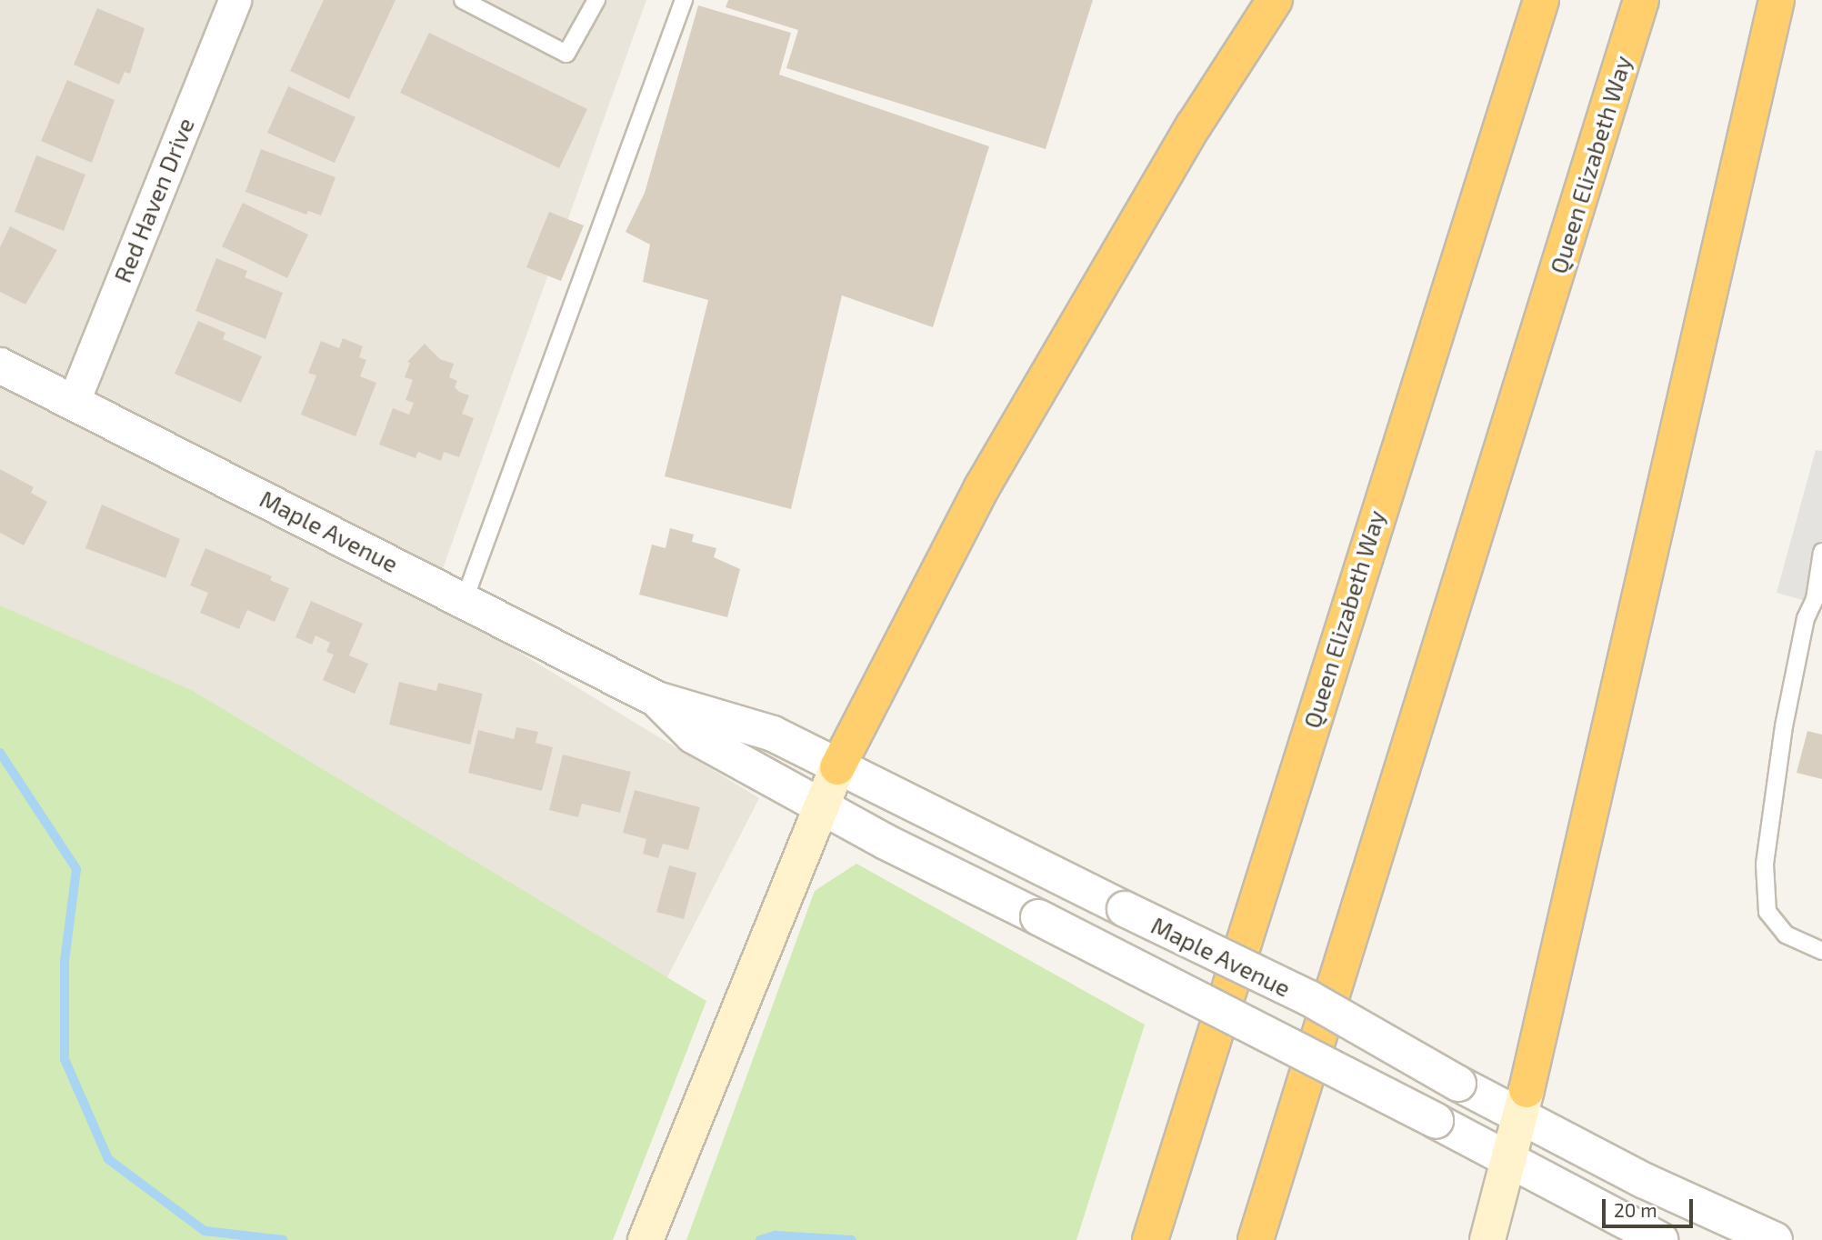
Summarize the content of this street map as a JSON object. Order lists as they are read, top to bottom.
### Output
{
  "streets": {
    "highway": ["Queen Elizabeth Way"],
    "street": ["Red Haven Drive", "Maple Avenue"]
  },
  "crossings": [
    ["Red Haven Drive", "Maple Avenue"]
  ],
  "scale_bar": "20 m"
}
